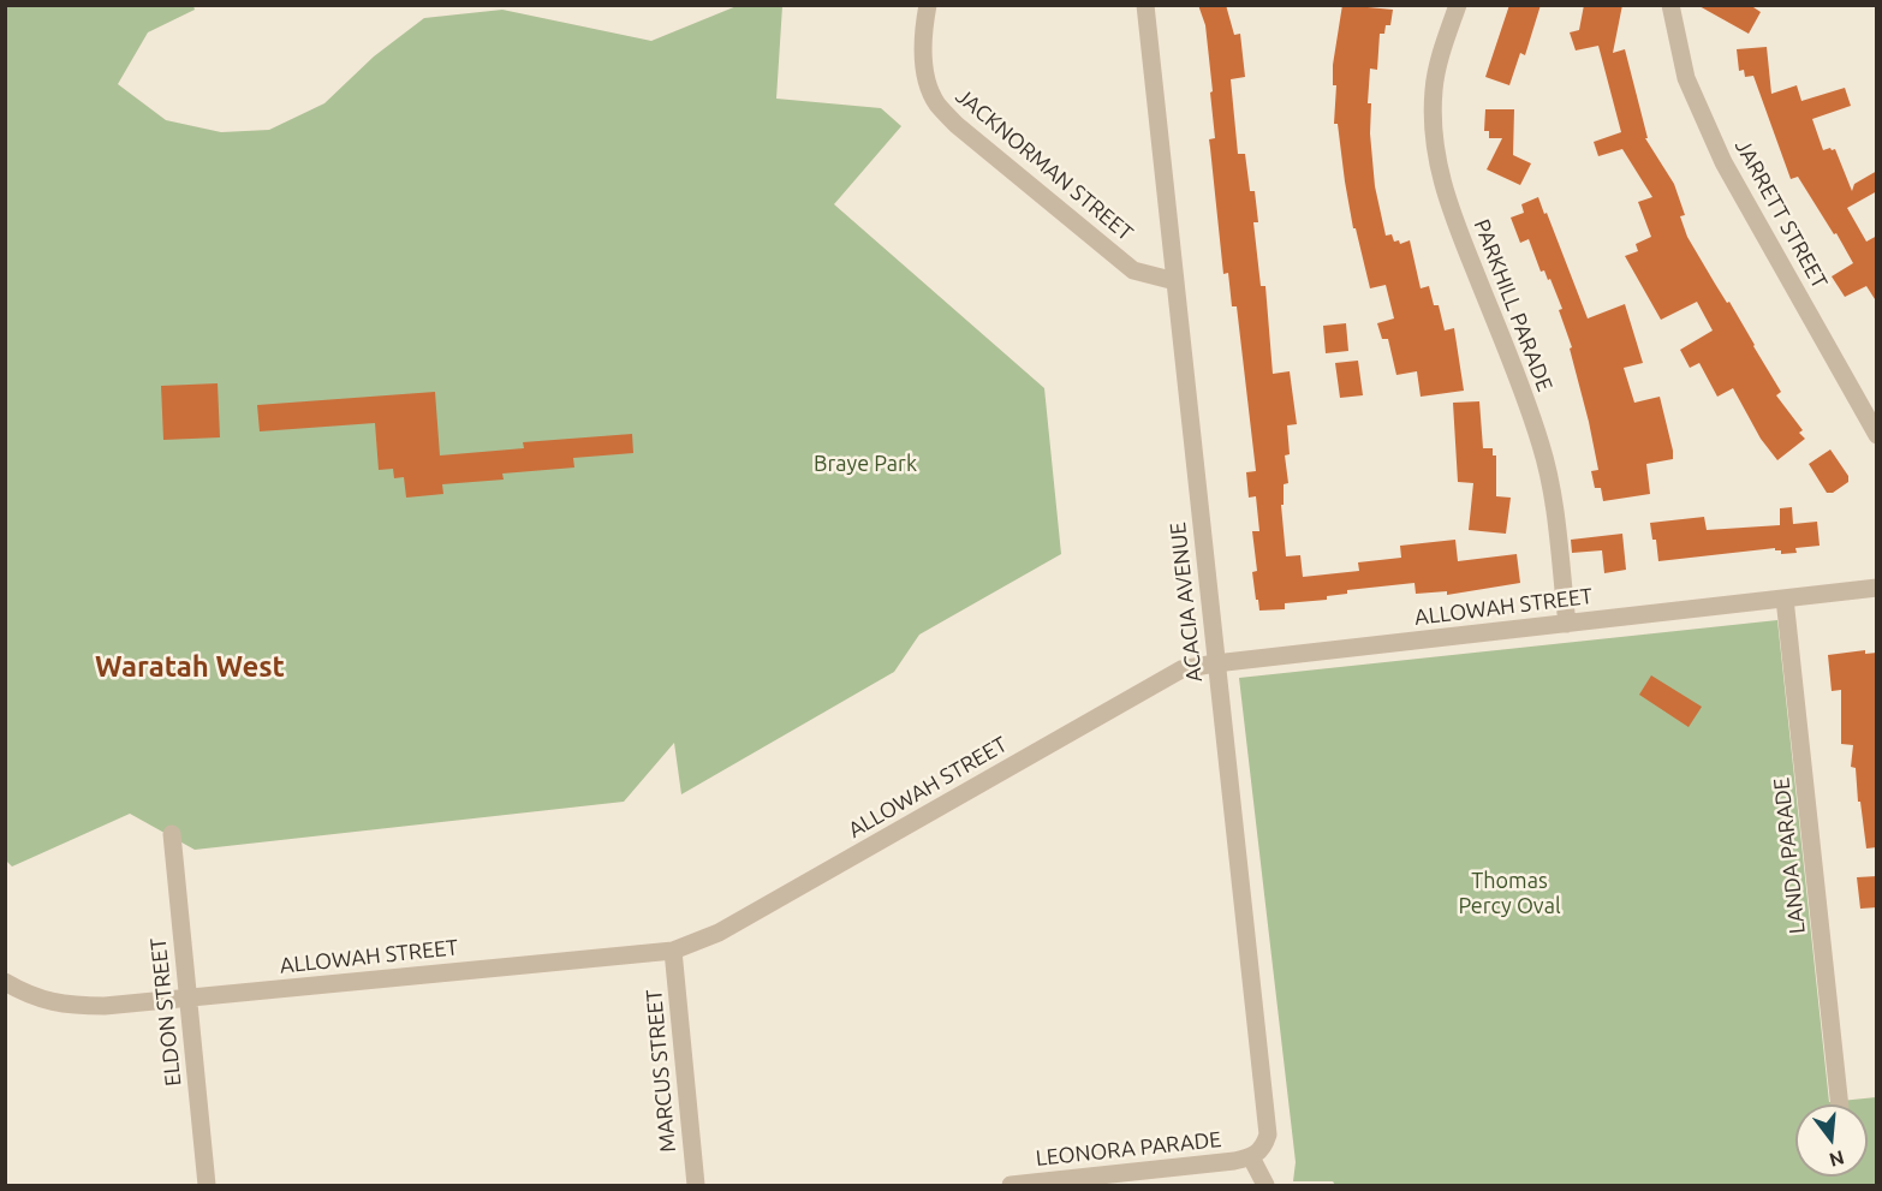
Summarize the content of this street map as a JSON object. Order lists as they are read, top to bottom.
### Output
{
  "streets": {
    "street": [
      "JACKNORMAN STREET",
      "JARRETT STREET",
      "PARKHILL PARADE",
      "ACACIA AVENUE",
      "ALLOWAH STREET",
      "LANDA PARADE",
      "ELDON STREET",
      "MARCUS STREET",
      "LEONORA PARADE"
    ]
  },
  "crossings": [
    ["JACKNORMAN STREET", "ACACIA AVENUE"],
    ["PARKHILL PARADE", "ALLOWAH STREET"],
    ["ACACIA AVENUE", "ALLOWAH STREET"],
    ["ACACIA AVENUE", "LEONORA PARADE"],
    ["ALLOWAH STREET", "LANDA PARADE"],
    ["ALLOWAH STREET", "ELDON STREET"],
    ["ALLOWAH STREET", "MARCUS STREET"]
  ],
  "districts": ["Waratah West"],
  "parks": ["Braye Park", "Thomas Percy Oval"],
  "north": "bottom"
}
